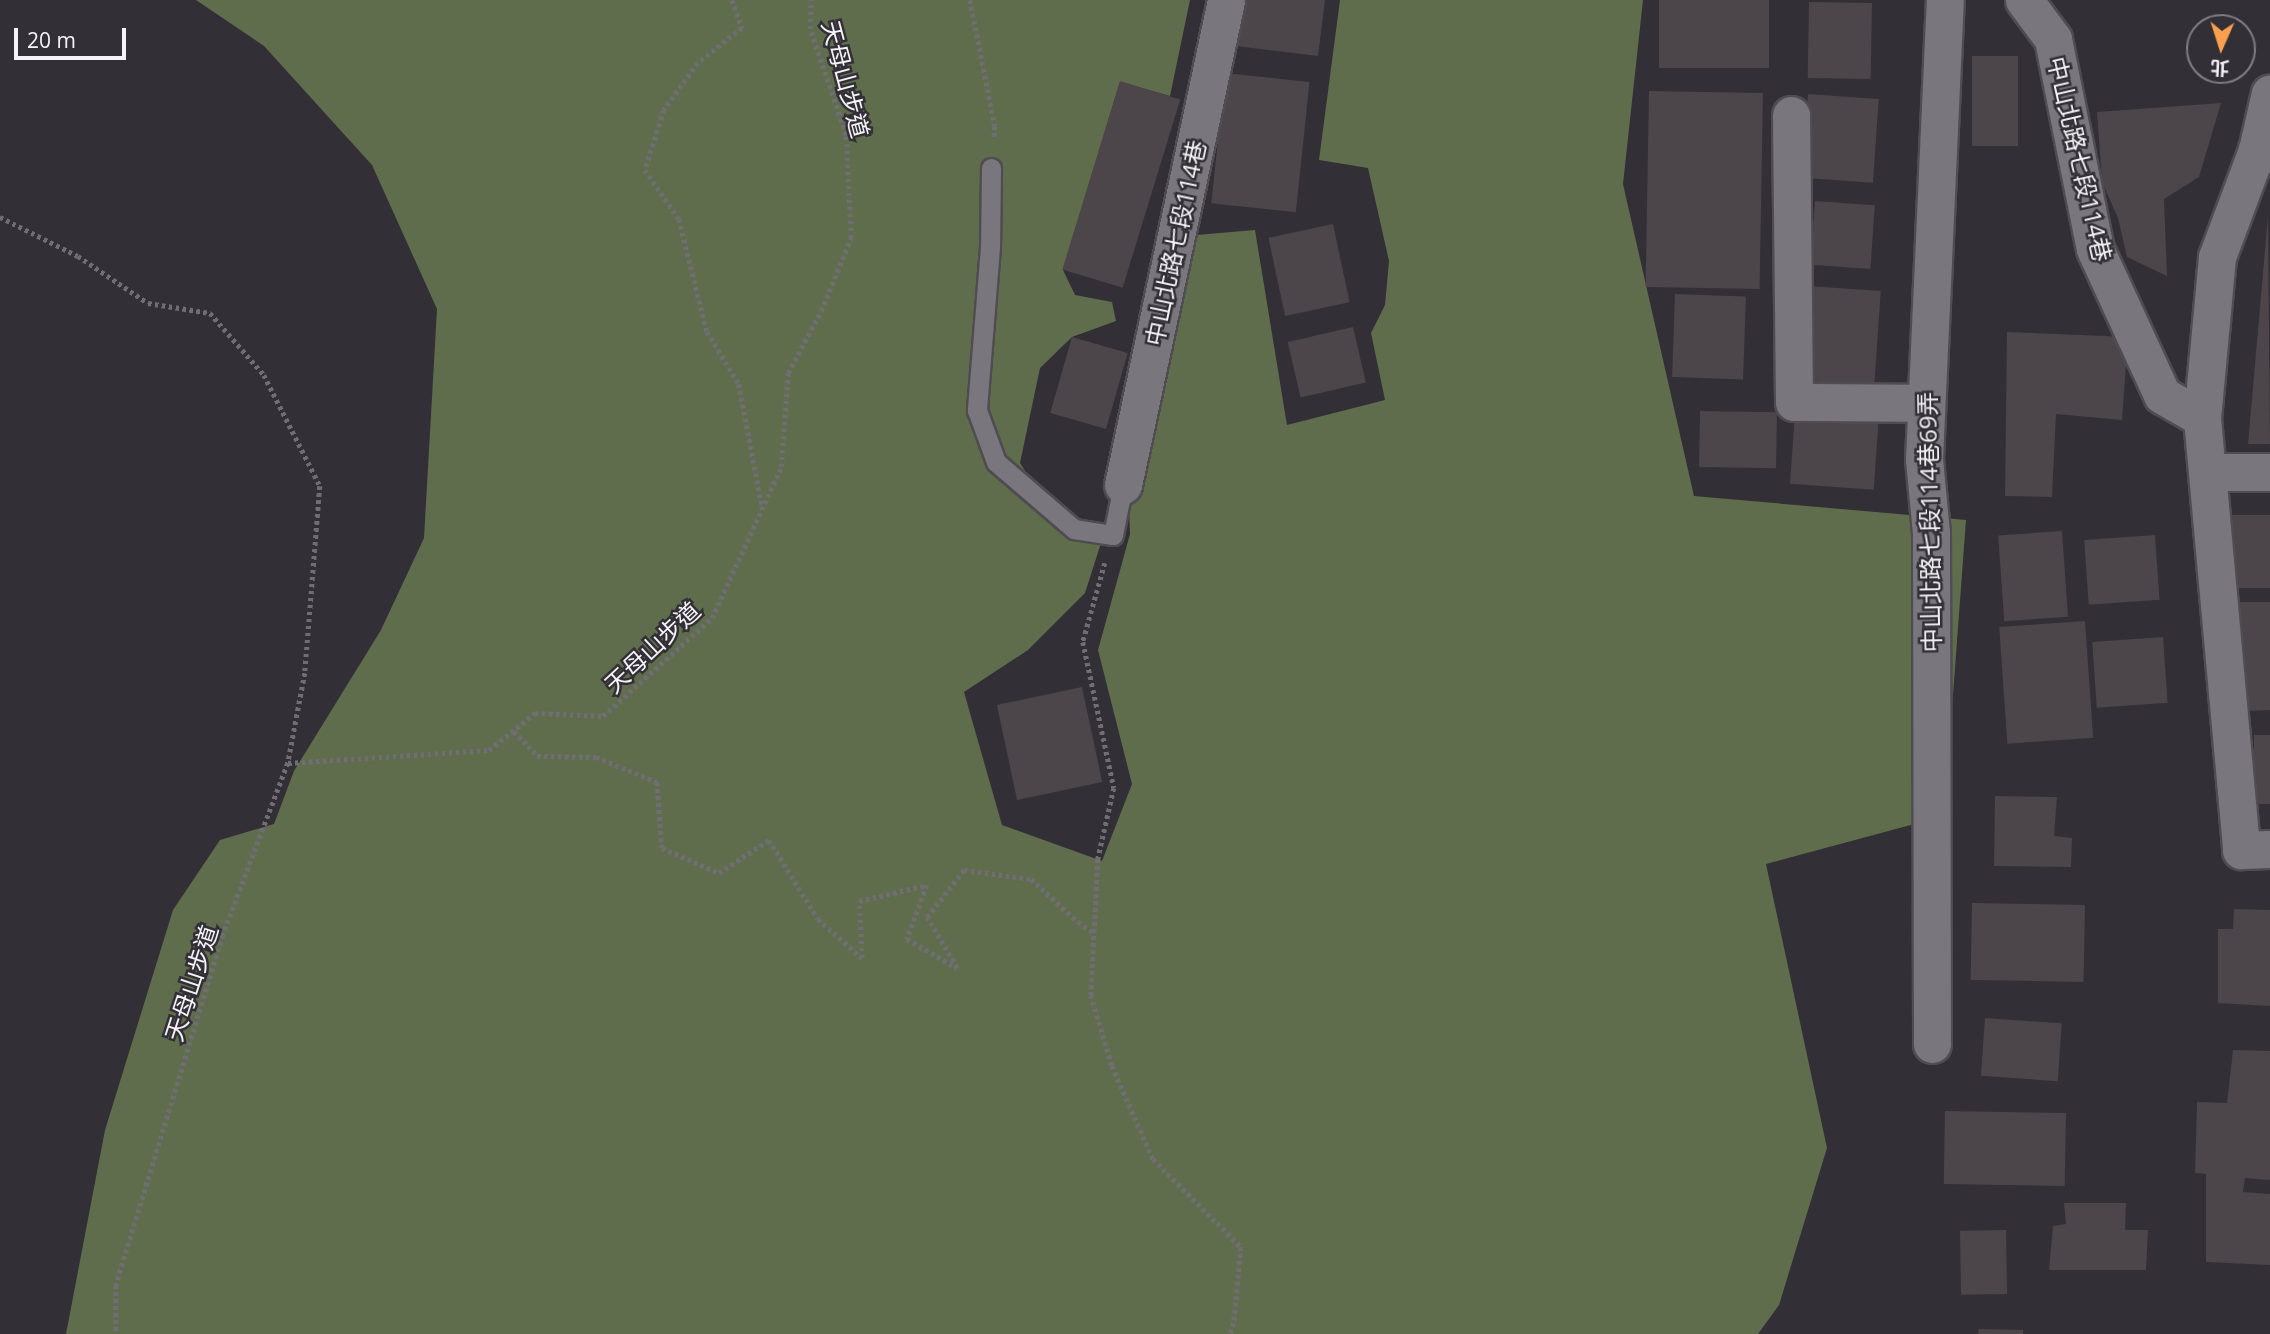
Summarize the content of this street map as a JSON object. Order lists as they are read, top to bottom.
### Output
{
  "streets": {
    "street": ["中山北路七段114巷", "中山北路七段114巷69弄"],
    "path": ["天母山步道"]
  },
  "scale_bar": "20 m",
  "north": "bottom"
}
